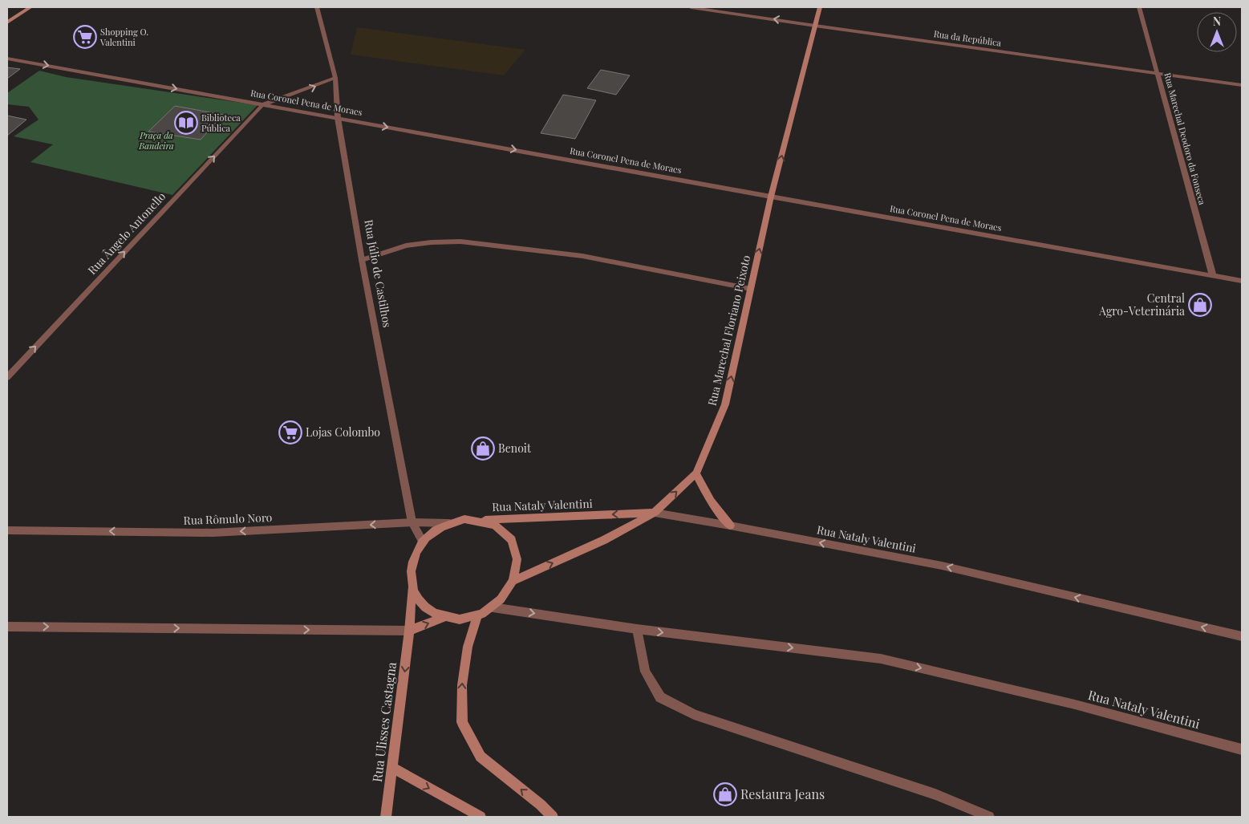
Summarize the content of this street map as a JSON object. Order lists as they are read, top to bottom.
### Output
{
  "streets": {
    "main road": ["Rua Marechal Floriano Peixoto", "Rua Nataly Valentini", "Rua Ulisses Castagna"],
    "street": [
      "Rua da República",
      "Rua Coronel Pena de Moraes",
      "Rua Marechal Deodoro da Fonseca",
      "Rua Ângelo Antonello",
      "Rua Júlio de Castilhos",
      "Rua Rômulo Noro"
    ]
  },
  "crossings": [
    ["Rua da República", "Rua Marechal Deodoro da Fonseca"],
    ["Rua da República", "Rua Marechal Floriano Peixoto"],
    ["Rua Coronel Pena de Moraes", "Rua Marechal Deodoro da Fonseca"],
    ["Rua Coronel Pena de Moraes", "Rua Ângelo Antonello"],
    ["Rua Coronel Pena de Moraes", "Rua Júlio de Castilhos"],
    ["Rua Coronel Pena de Moraes", "Rua Marechal Floriano Peixoto"],
    ["Rua Júlio de Castilhos", "Rua Marechal Floriano Peixoto"],
    ["Rua Júlio de Castilhos", "Rua Nataly Valentini"],
    ["Rua Júlio de Castilhos", "Rua Rômulo Noro"],
    ["Rua Marechal Floriano Peixoto", "Rua Nataly Valentini"],
    ["Rua Marechal Floriano Peixoto", "Rua Rômulo Noro"],
    ["Rua Nataly Valentini", "Rua Rômulo Noro"]
  ],
  "one_way": [
    "Rua Coronel Pena de Moraes",
    "Rua Ângelo Antonello",
    "Rua Marechal Floriano Peixoto",
    "Rua Rômulo Noro",
    "Rua Ulisses Castagna"
  ],
  "parks": ["Praça da Bandeira"],
  "places": {
    "supermarket": ["Shopping O. Valentini", "Lojas Colombo"],
    "library": ["Biblioteca Pública"],
    "shop": ["Central Agro-Veterinária", "Benoit", "Restaura Jeans"]
  },
  "north": "top"
}
